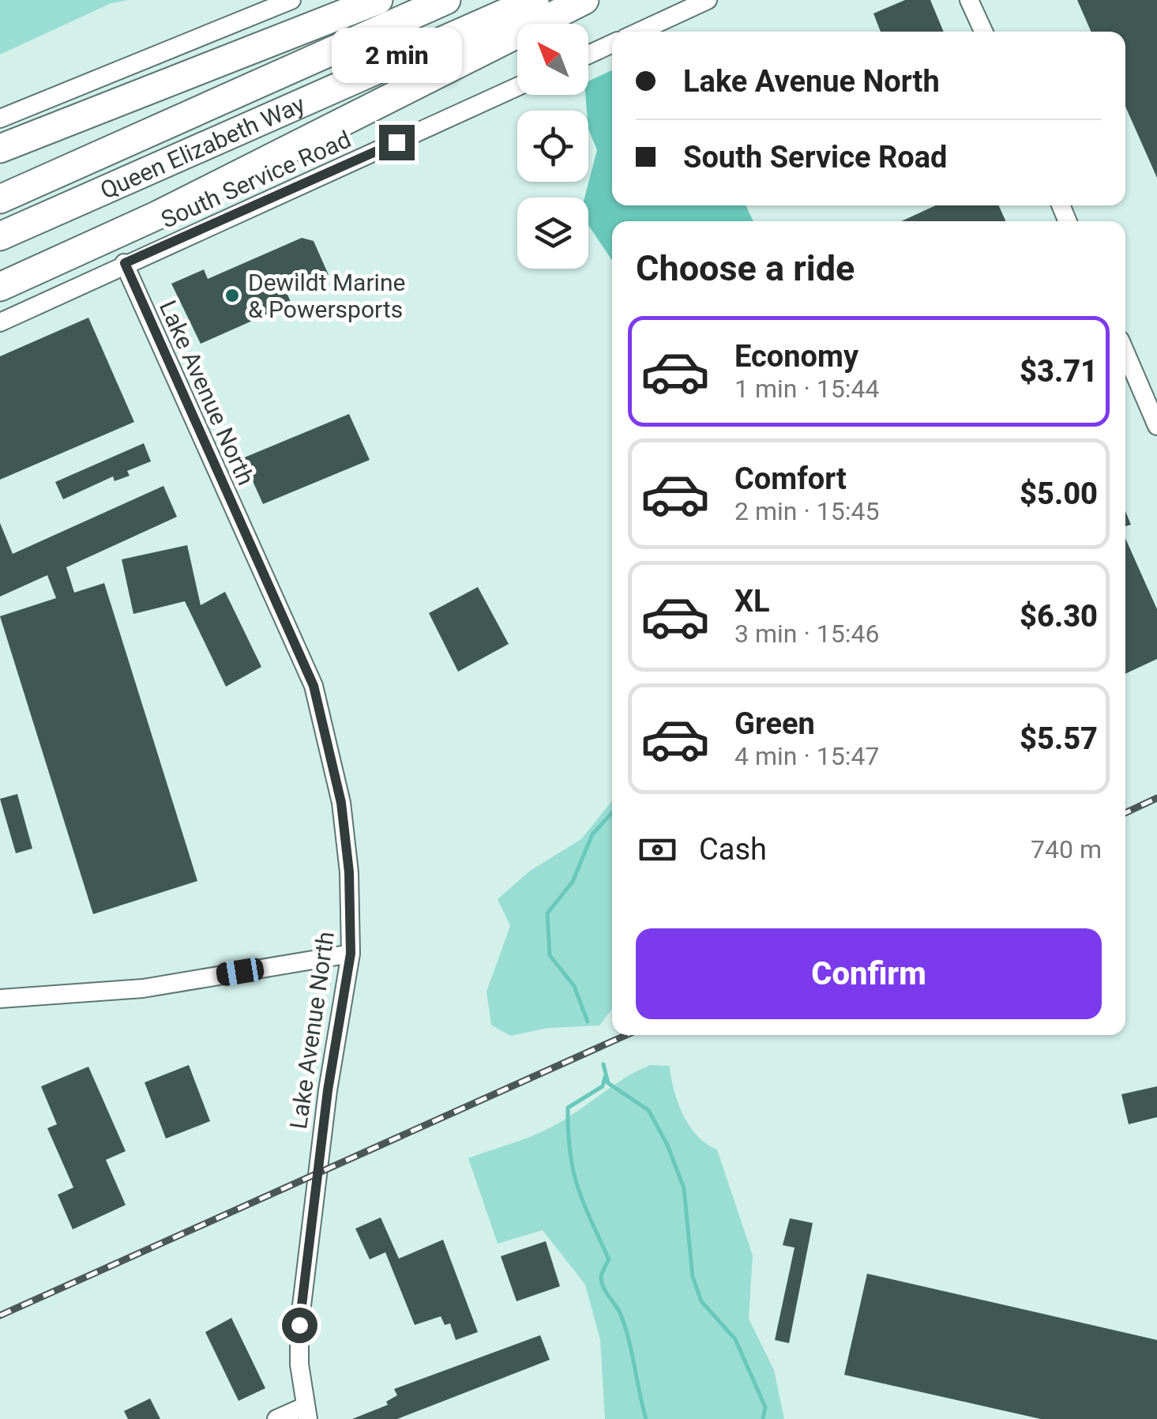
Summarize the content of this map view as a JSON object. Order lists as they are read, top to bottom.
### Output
{
  "streets": {
    "highway": ["Queen Elizabeth Way"],
    "street": ["South Service Road", "Lake Avenue North"]
  },
  "crossings": [
    ["South Service Road", "Lake Avenue North"]
  ],
  "places": ["Dewildt Marine & Powersports"],
  "north": "top left",
  "page": {
    "bubble": "2 min",
    "banner": ["Lake Avenue North", "South Service Road"],
    "heading": "Choose a ride",
    "list": [
      {
        "name": "Economy",
        "note": "1 min · 15:44",
        "value": "$3.71"
      },
      {
        "name": "Comfort",
        "note": "2 min · 15:45",
        "value": "$5.00"
      },
      {
        "name": "XL",
        "note": "3 min · 15:46",
        "value": "$6.30"
      },
      {
        "name": "Green",
        "note": "4 min · 15:47",
        "value": "$5.57"
      }
    ],
    "pay": ["Cash", "740 m"],
    "buttons": "Confirm"
  }
}
